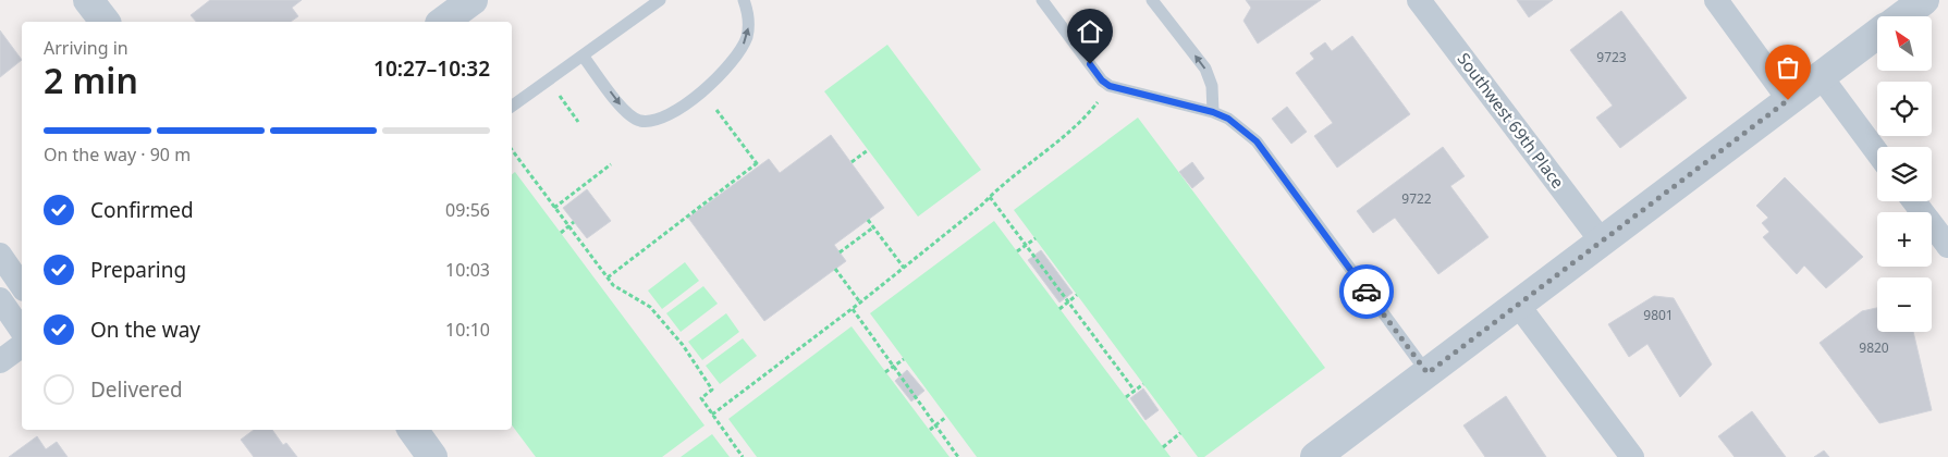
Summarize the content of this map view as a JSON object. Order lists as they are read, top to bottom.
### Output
{
  "streets": {
    "street": ["Southwest 69th Place"]
  },
  "house_numbers": [
    "9723",
    "9722",
    "9801",
    "9820"
  ],
  "north": "top left",
  "page": {
    "map_buttons": ["+", "−"],
    "heading": ["2 min", "Arriving in", "10:27–10:32"],
    "bar": "On the way · 90 m",
    "list": [
      ["Confirmed", "09:56"],
      ["Preparing", "10:03"],
      ["On the way", "10:10"],
      "Delivered"
    ]
  }
}
